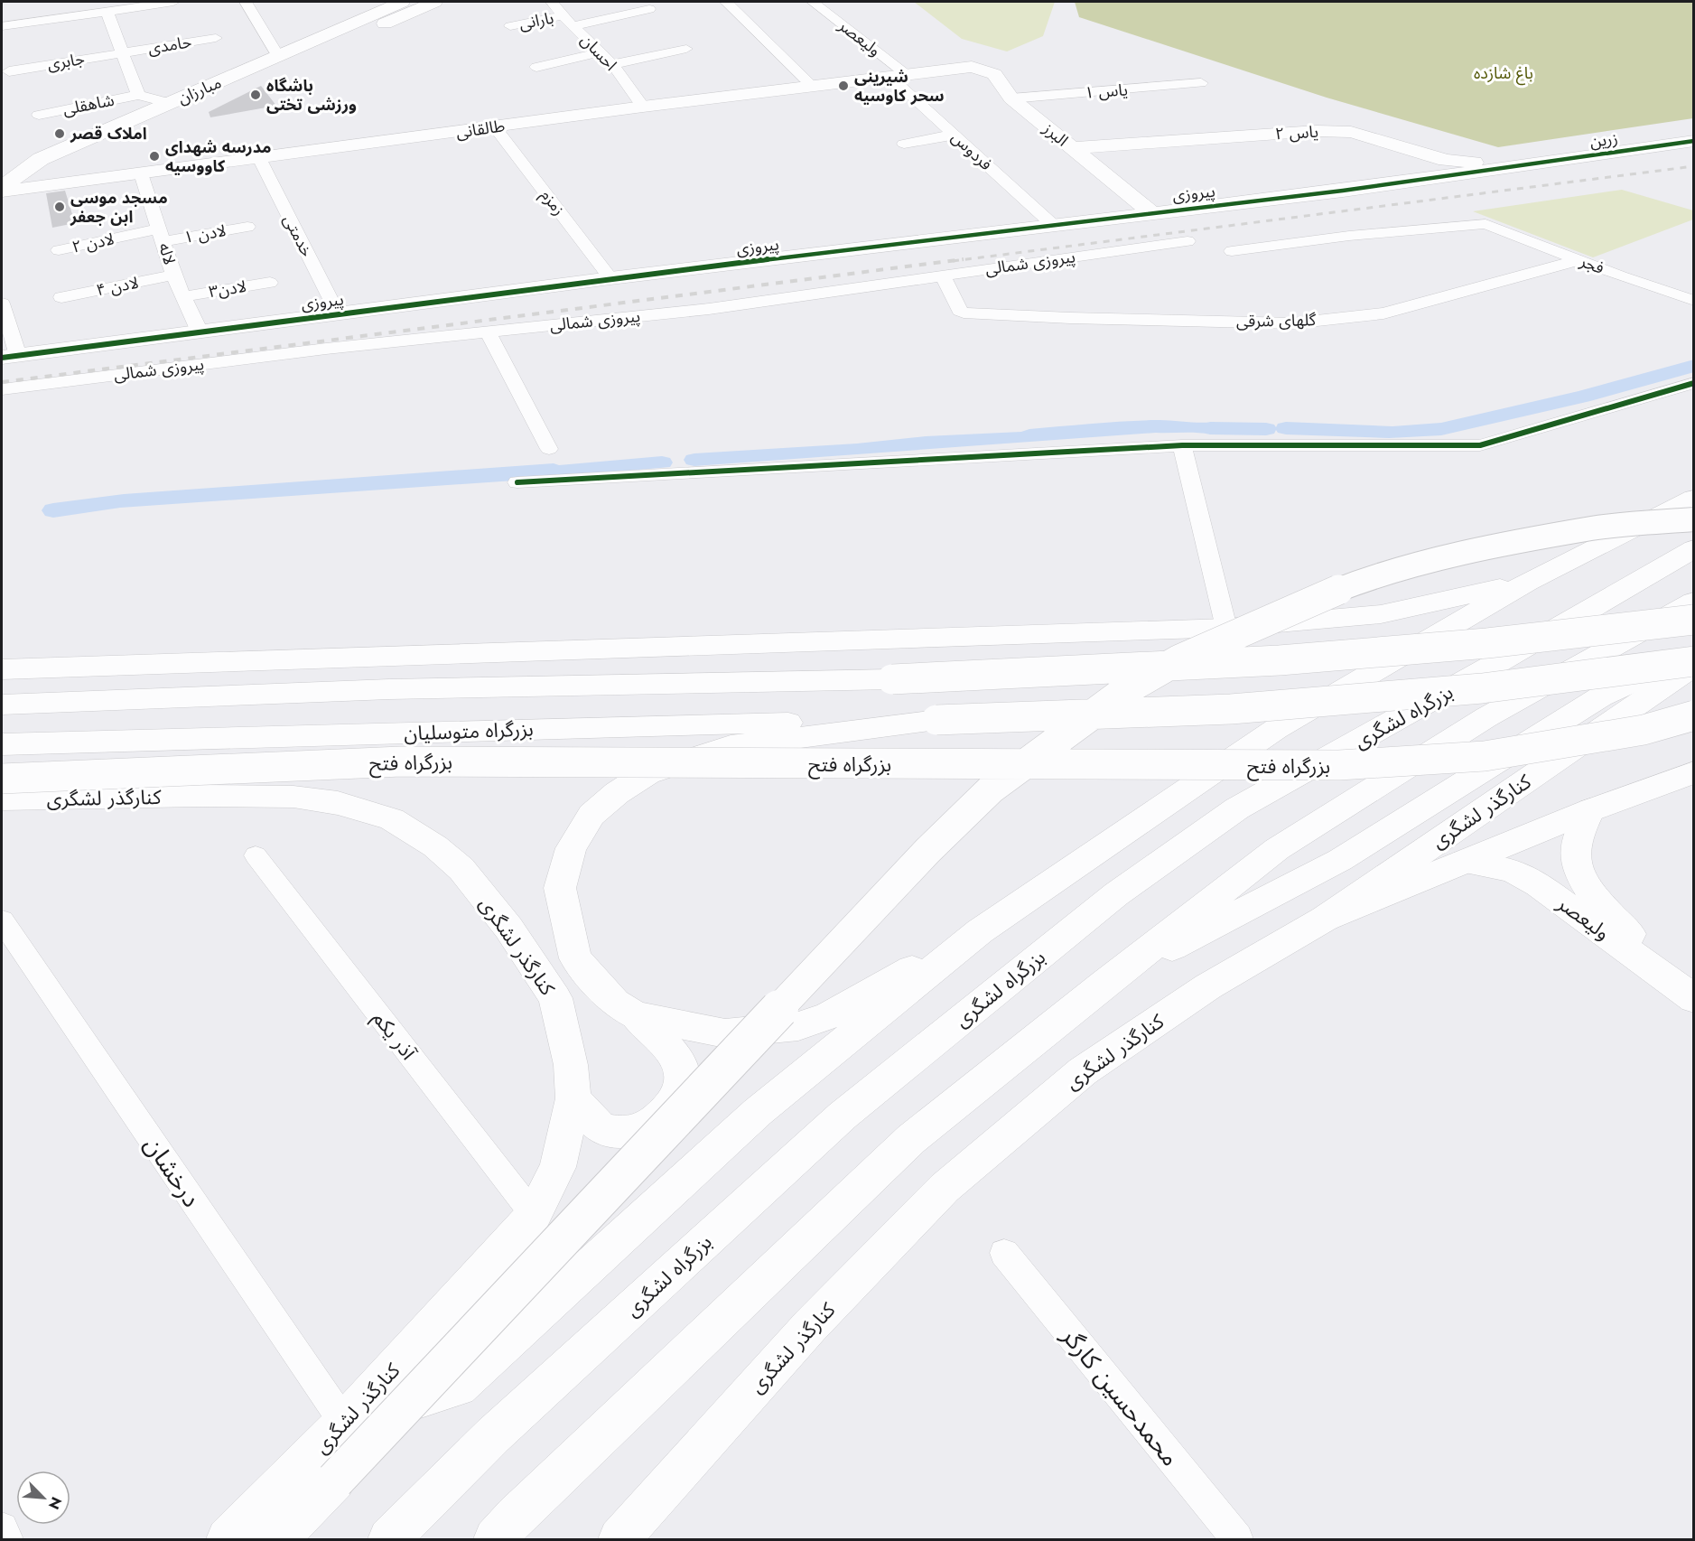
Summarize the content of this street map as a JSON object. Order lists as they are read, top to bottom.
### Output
{
  "streets": {
    "main road": [
      "ولیعصر",
      "مبارزان",
      "طالقانی",
      "یاس ۲",
      "البرز",
      "زرین",
      "پیروزی",
      "بزرگراه لشگری",
      "بزرگراه متوسلیان",
      "بزرگراه فتح",
      "کنارگذر لشگری"
    ],
    "street": [
      "بارانی",
      "حامدی",
      "احسان",
      "جابری",
      "یاس ۱",
      "شاهقلی",
      "فردوس",
      "زمزم",
      "لادن ۱",
      "خدمتی",
      "لادن ۲",
      "لاله",
      "پیروزی شمالی",
      "فجر",
      "لادن ۴",
      "لادن۳",
      "گلهای شرقی",
      "آذر یکم",
      "درخشان",
      "محمدحسین کارگر"
    ]
  },
  "crossings": [
    ["بارانی", "احسان"],
    ["ولیعصر", "طالقانی"],
    ["ولیعصر", "فردوس"],
    ["حامدی", "جابری"],
    ["احسان", "طالقانی"],
    ["مبارزان", "طالقانی"],
    ["یاس ۱", "البرز"],
    ["طالقانی", "البرز"],
    ["طالقانی", "فردوس"],
    ["طالقانی", "زمزم"],
    ["طالقانی", "خدمتی"],
    ["طالقانی", "لاله"],
    ["یاس ۲", "البرز"],
    ["یاس ۲", "زرین"],
    ["یاس ۲", "پیروزی"],
    ["البرز", "پیروزی"],
    ["زرین", "پیروزی"],
    ["فردوس", "پیروزی"],
    ["پیروزی", "زمزم"],
    ["پیروزی", "خدمتی"],
    ["پیروزی", "لاله"],
    ["لادن ۱", "لادن ۲"],
    ["لادن ۱", "لاله"],
    ["لادن ۲", "لاله"],
    ["لاله", "لادن ۴"],
    ["لاله", "لادن۳"],
    ["پیروزی شمالی", "گلهای شرقی"],
    ["فجر", "گلهای شرقی"],
    ["کنارگذر لشگری", "آذر یکم"],
    ["کنارگذر لشگری", "درخشان"]
  ],
  "parks": ["باغ شازده"],
  "places": [
    "شیرینی سحر کاوسیه",
    "باشگاه ورزشی تختی",
    "املاک قصر",
    "مدرسه شهدای کاووسیه",
    "مسجد موسی ابن جعفر"
  ],
  "north": "bottom right"
}
